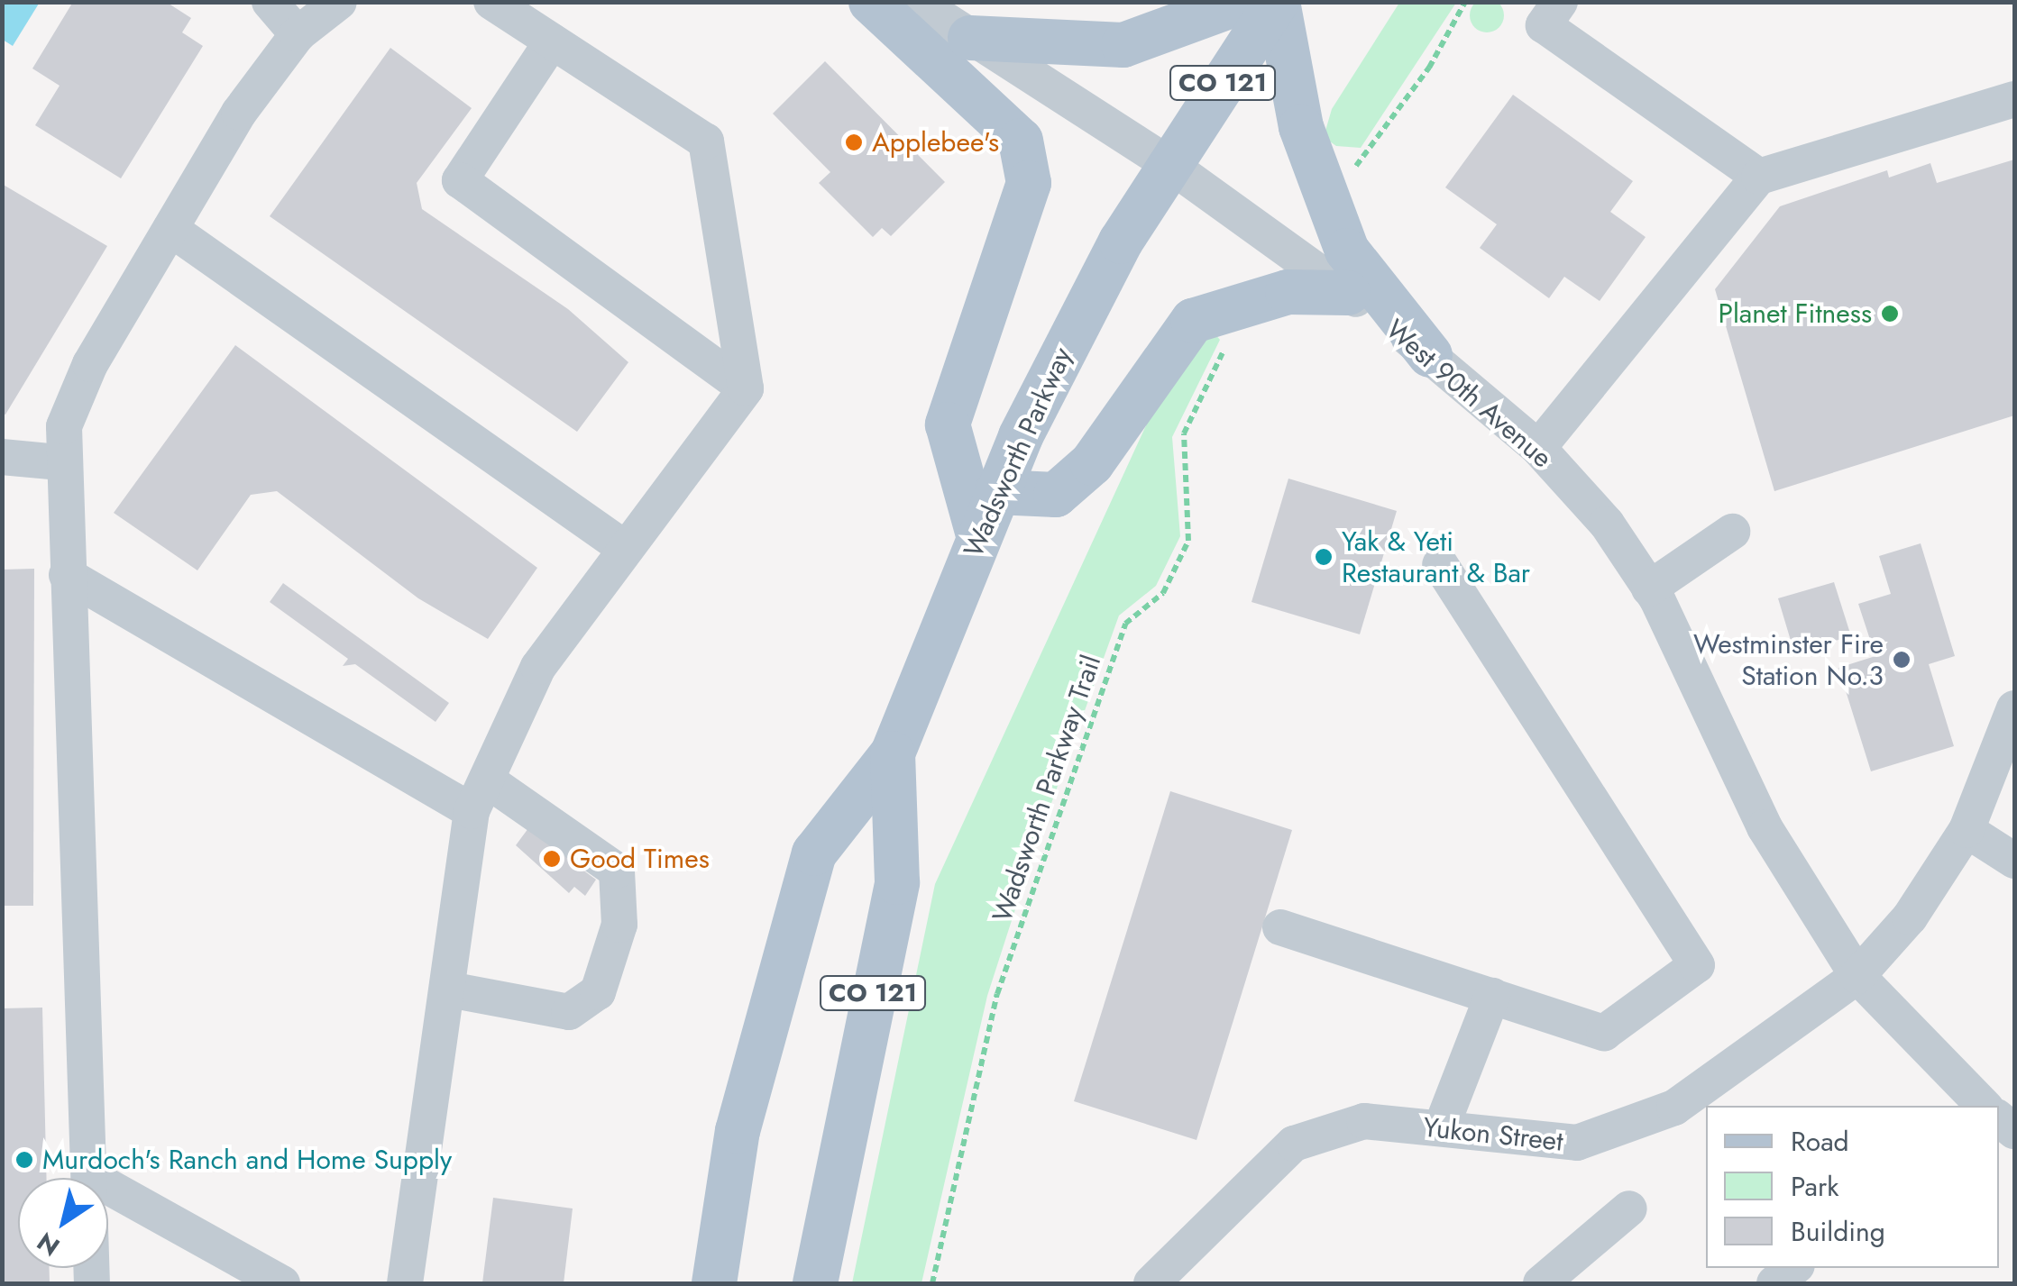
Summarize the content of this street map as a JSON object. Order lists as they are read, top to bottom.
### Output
{
  "streets": {
    "main road": ["CO 121", "Wadsworth Parkway"],
    "street": ["West 90th Avenue", "Yukon Street"],
    "path": ["Wadsworth Parkway Trail"]
  },
  "crossings": [
    ["CO 121", "West 90th Avenue"],
    ["CO 121", "Wadsworth Parkway"],
    ["West 90th Avenue", "Wadsworth Parkway"],
    ["West 90th Avenue", "Yukon Street"]
  ],
  "places": [
    "Applebee's",
    "Planet Fitness",
    "Yak & Yeti Restaurant & Bar",
    "Westminster Fire Station No.3",
    "Good Times",
    "Murdoch's Ranch and Home Supply"
  ],
  "legend": ["Road", "Park", "Building"],
  "north": "bottom left"
}
